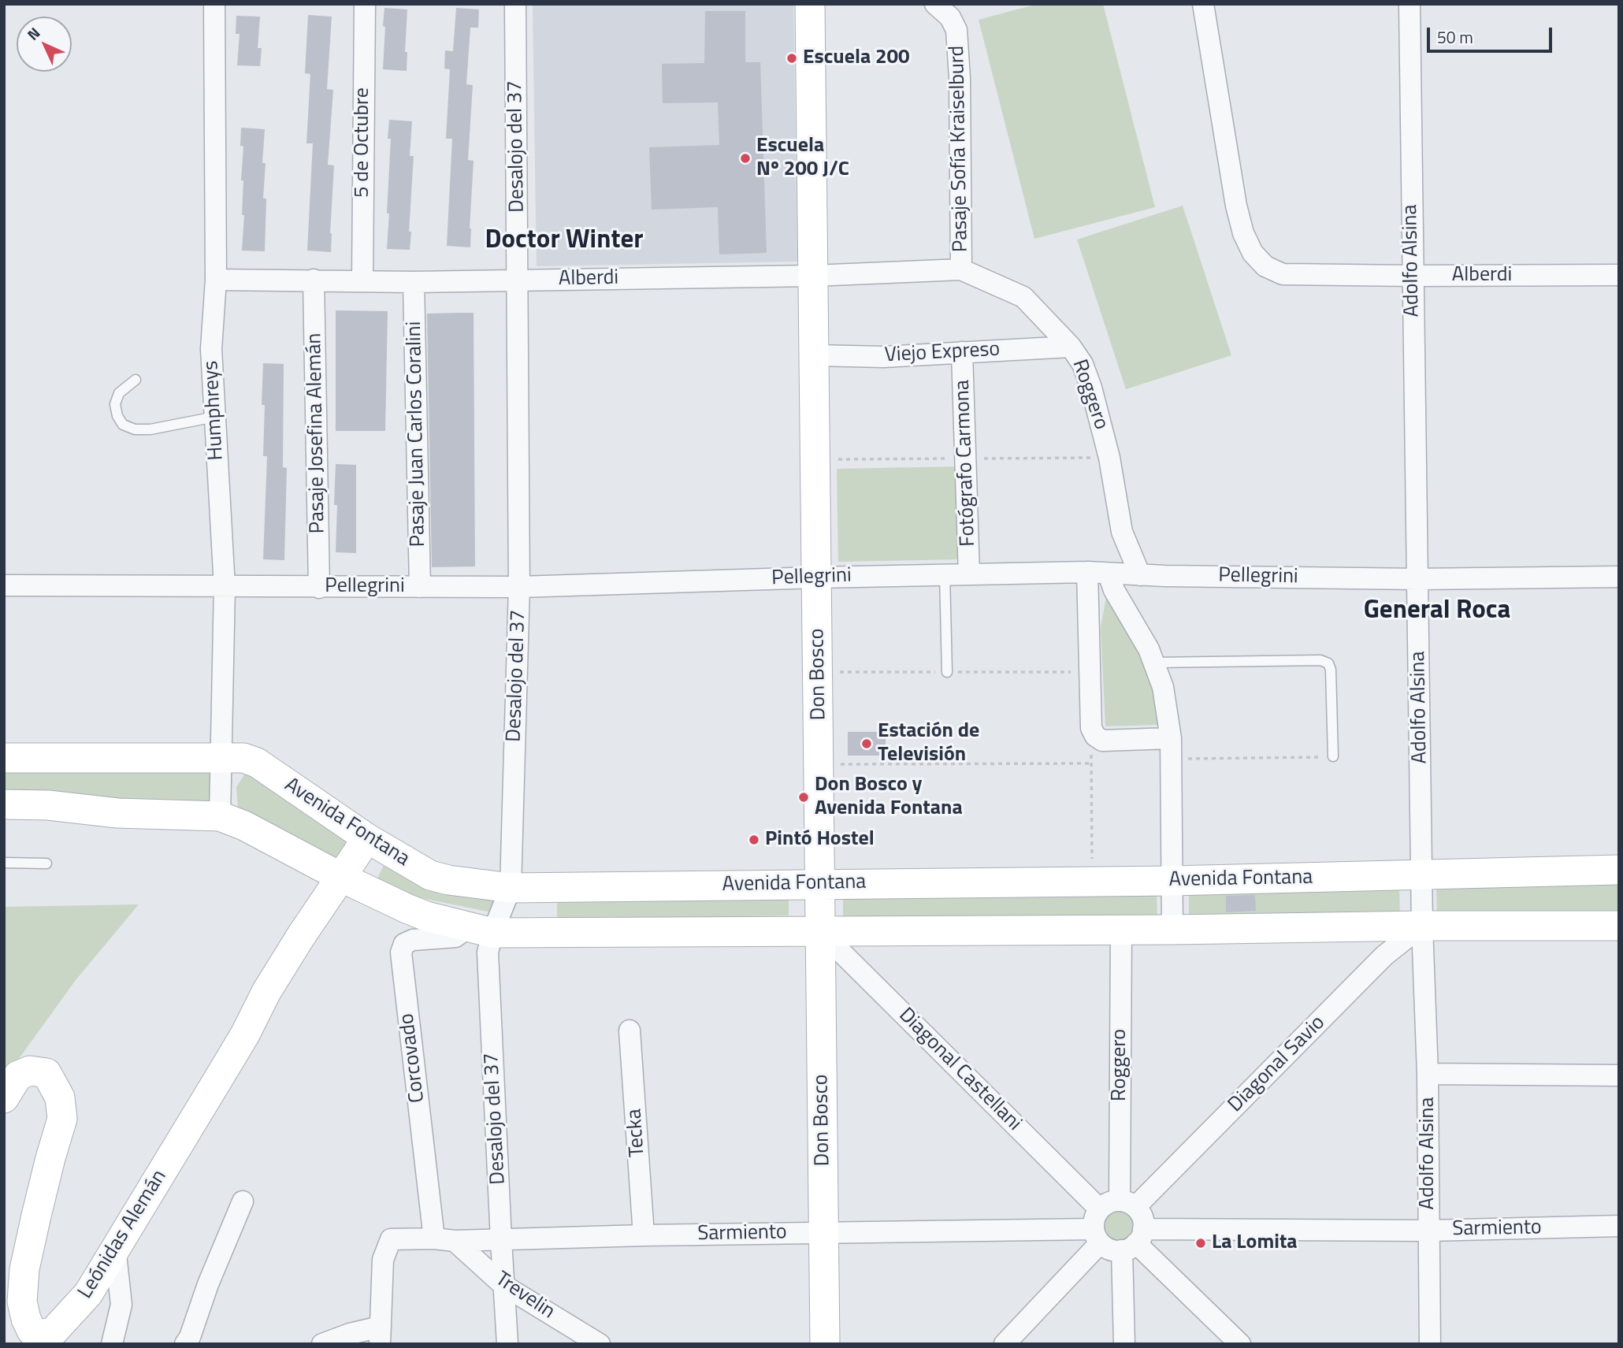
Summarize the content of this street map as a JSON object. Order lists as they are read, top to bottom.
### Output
{
  "streets": {
    "street": [
      "5 de Octubre",
      "Desalojo del 37",
      "Pasaje Sofía Kraiselburd",
      "Adolfo Alsina",
      "Alberdi",
      "Viejo Expreso",
      "Roggero",
      "Humphreys",
      "Pasaje Josefina Alemán",
      "Pasaje Juan Carlos Coralini",
      "Fotógrafo Carmona",
      "Pellegrini",
      "Don Bosco",
      "Avenida Fontana",
      "Corcovado",
      "Diagonal Savio",
      "Diagonal Castellani",
      "Tecka",
      "Sarmiento",
      "Leónidas Alemán",
      "Trevelin"
    ]
  },
  "crossings": [
    ["5 de Octubre", "Alberdi"],
    ["Desalojo del 37", "Alberdi"],
    ["Desalojo del 37", "Pellegrini"],
    ["Desalojo del 37", "Avenida Fontana"],
    ["Desalojo del 37", "Corcovado"],
    ["Desalojo del 37", "Sarmiento"],
    ["Desalojo del 37", "Trevelin"],
    ["Pasaje Sofía Kraiselburd", "Alberdi"],
    ["Pasaje Sofía Kraiselburd", "Roggero"],
    ["Adolfo Alsina", "Alberdi"],
    ["Adolfo Alsina", "Pellegrini"],
    ["Adolfo Alsina", "Avenida Fontana"],
    ["Adolfo Alsina", "Diagonal Savio"],
    ["Adolfo Alsina", "Sarmiento"],
    ["Alberdi", "Roggero"],
    ["Alberdi", "Humphreys"],
    ["Alberdi", "Pasaje Josefina Alemán"],
    ["Alberdi", "Pasaje Juan Carlos Coralini"],
    ["Alberdi", "Don Bosco"],
    ["Viejo Expreso", "Roggero"],
    ["Viejo Expreso", "Fotógrafo Carmona"],
    ["Viejo Expreso", "Don Bosco"],
    ["Roggero", "Pellegrini"],
    ["Roggero", "Avenida Fontana"],
    ["Roggero", "Diagonal Savio"],
    ["Roggero", "Diagonal Castellani"],
    ["Roggero", "Sarmiento"],
    ["Humphreys", "Pellegrini"],
    ["Humphreys", "Avenida Fontana"],
    ["Pasaje Josefina Alemán", "Pellegrini"],
    ["Pasaje Juan Carlos Coralini", "Pellegrini"],
    ["Fotógrafo Carmona", "Pellegrini"],
    ["Pellegrini", "Don Bosco"],
    ["Don Bosco", "Avenida Fontana"],
    ["Don Bosco", "Diagonal Castellani"],
    ["Don Bosco", "Sarmiento"],
    ["Avenida Fontana", "Corcovado"],
    ["Avenida Fontana", "Diagonal Savio"],
    ["Avenida Fontana", "Diagonal Castellani"],
    ["Avenida Fontana", "Leónidas Alemán"],
    ["Corcovado", "Sarmiento"],
    ["Corcovado", "Trevelin"],
    ["Diagonal Savio", "Diagonal Castellani"],
    ["Diagonal Savio", "Sarmiento"],
    ["Diagonal Castellani", "Sarmiento"],
    ["Tecka", "Sarmiento"],
    ["Sarmiento", "Trevelin"]
  ],
  "districts": ["Doctor Winter", "General Roca"],
  "places": [
    "Escuela 200",
    "Escuela Nº 200 J/C",
    "Estación de Televisión",
    "Don Bosco y Avenida Fontana",
    "Pintó Hostel",
    "La Lomita"
  ],
  "scale_bar": "50 m",
  "north": "top left"
}
